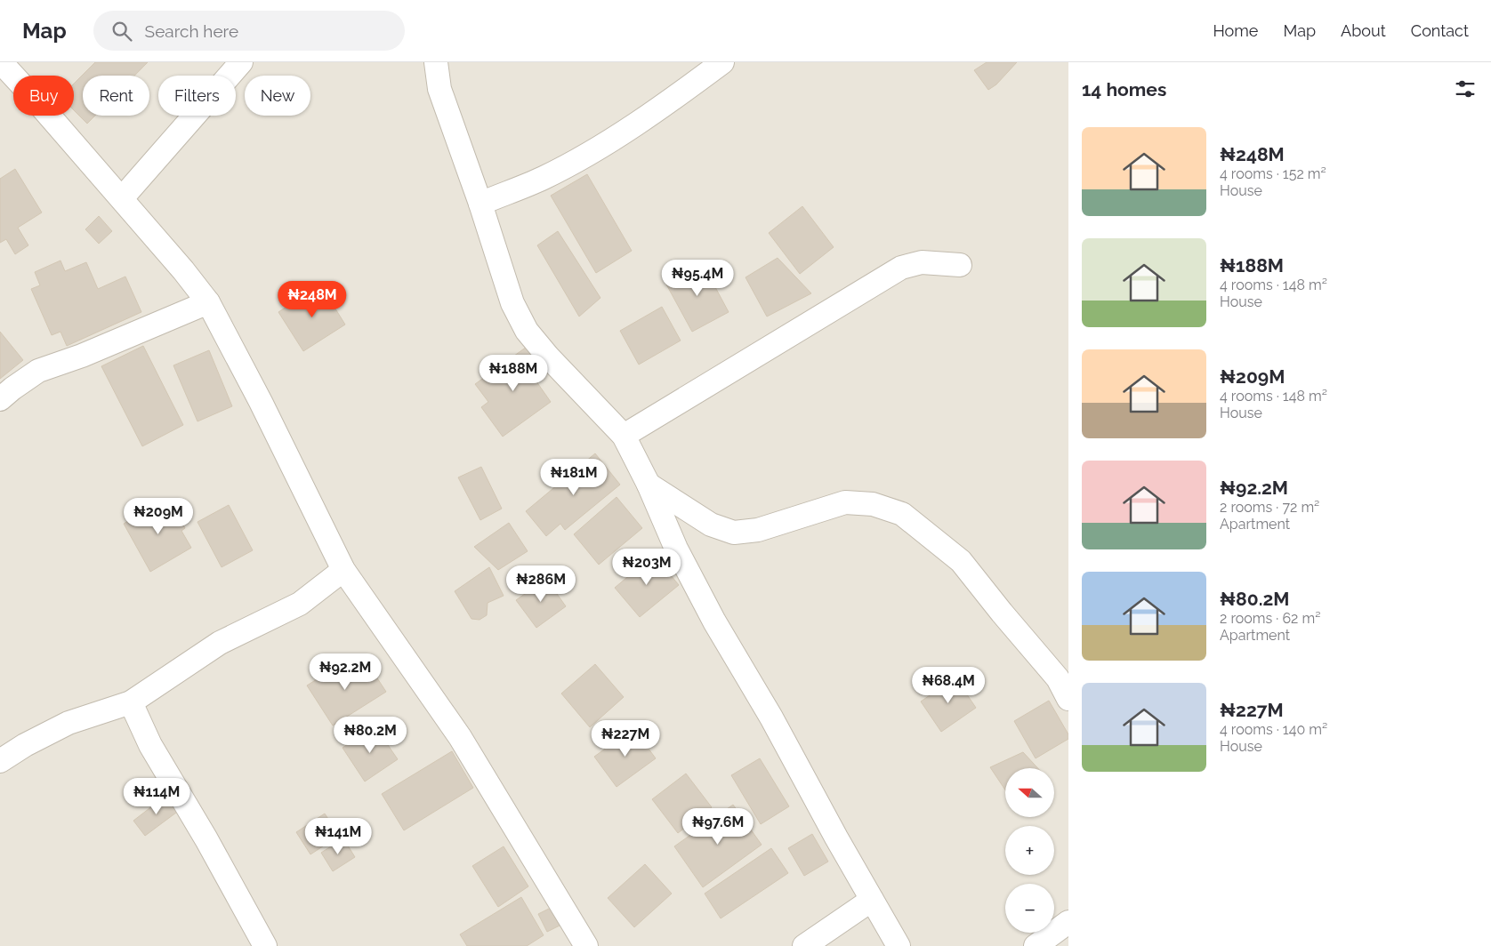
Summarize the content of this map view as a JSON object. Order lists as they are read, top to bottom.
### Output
{
  "north": "left",
  "page": {
    "header": "Map",
    "search": "Search here",
    "nav": [
      "Home",
      "Map",
      "About",
      "Contact"
    ],
    "heading": "14 homes",
    "chip": [
      "Buy",
      "Rent",
      "Filters",
      "New"
    ],
    "list": [
      {
        "name": "₦248M",
        "note": "4 rooms · 152 m² · House"
      },
      {
        "name": "₦188M",
        "note": "4 rooms · 148 m² · House"
      },
      {
        "name": "₦209M",
        "note": "4 rooms · 148 m² · House"
      },
      {
        "name": "₦92.2M",
        "note": "2 rooms · 72 m² · Apartment"
      },
      {
        "name": "₦80.2M",
        "note": "2 rooms · 62 m² · Apartment"
      },
      {
        "name": "₦227M",
        "note": "4 rooms · 140 m² · House"
      }
    ],
    "price": [
      "₦95.4M",
      "₦248M",
      "₦188M",
      "₦181M",
      "₦209M",
      "₦203M",
      "₦286M",
      "₦92.2M",
      "₦68.4M",
      "₦80.2M",
      "₦227M",
      "₦114M",
      "₦97.6M",
      "₦141M"
    ],
    "map_buttons": ["+", "−"]
  }
}
